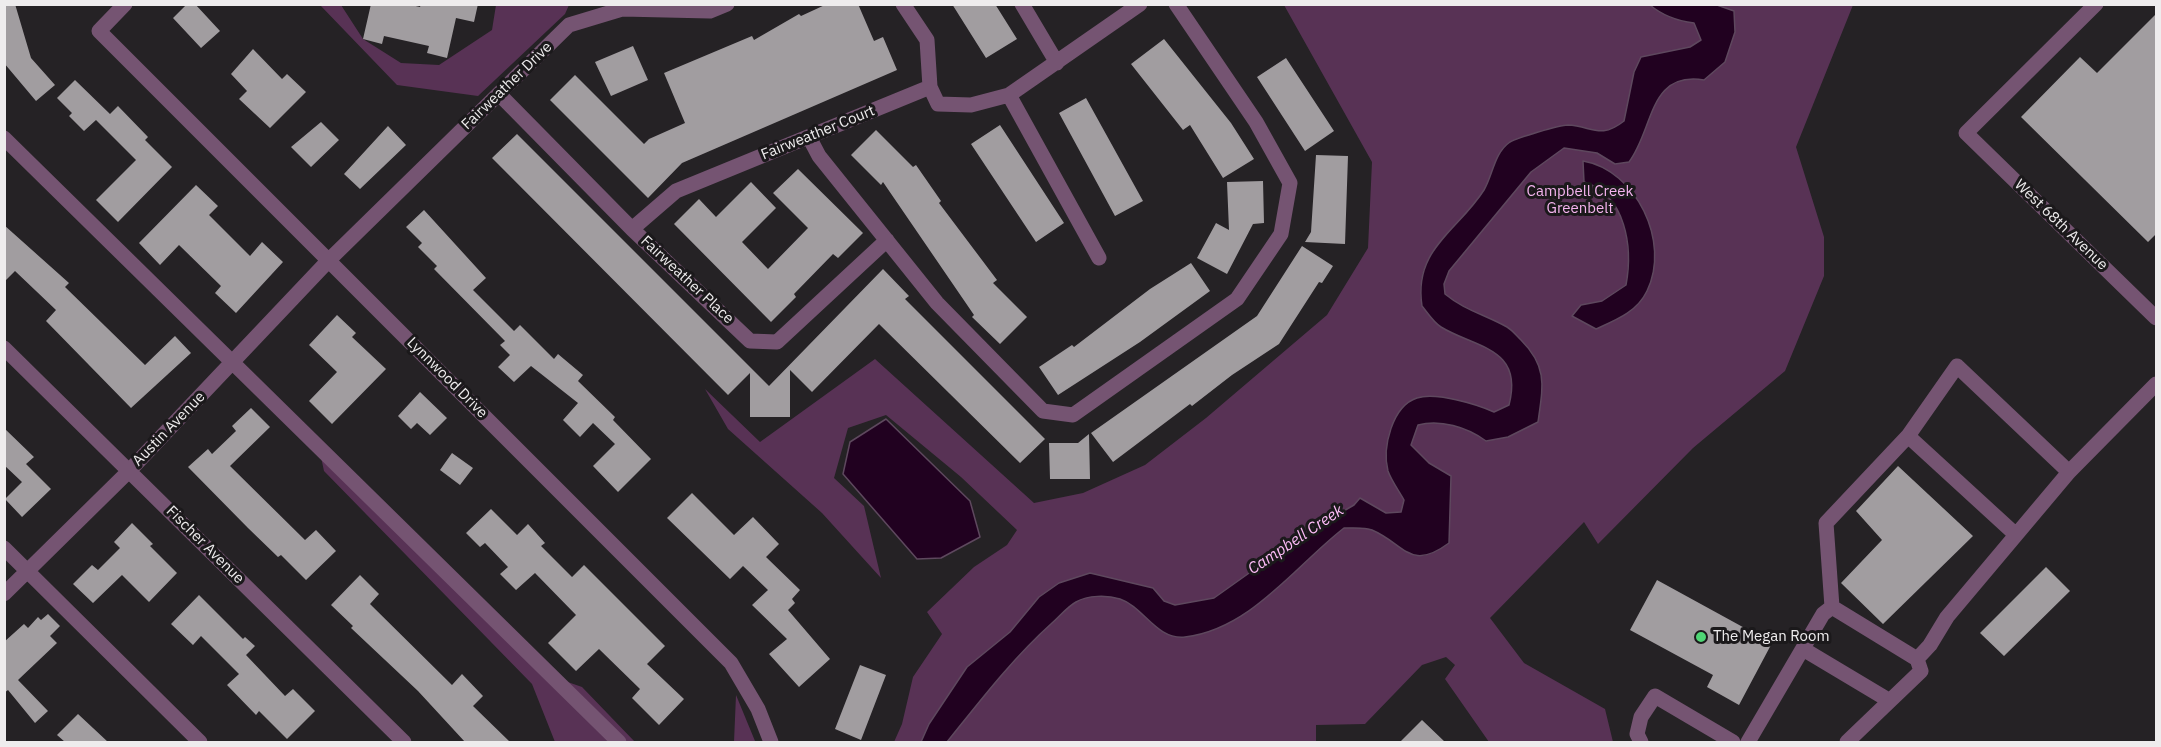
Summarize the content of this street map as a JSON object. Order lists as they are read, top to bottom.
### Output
{
  "streets": {
    "street": [
      "Fairweather Drive",
      "Fairweather Court",
      "West 68th Avenue",
      "Fairweather Place",
      "Lynnwood Drive",
      "Austin Avenue",
      "Fischer Avenue"
    ]
  },
  "crossings": [
    ["Fairweather Drive", "Fairweather Place"],
    ["Fairweather Drive", "Lynnwood Drive"],
    ["Fairweather Drive", "Austin Avenue"],
    ["Fairweather Court", "Fairweather Place"],
    ["Lynnwood Drive", "Austin Avenue"],
    ["Austin Avenue", "Fischer Avenue"]
  ],
  "water": ["Campbell Creek"],
  "parks": ["Campbell Creek Greenbelt"],
  "places": ["The Megan Room"]
}
